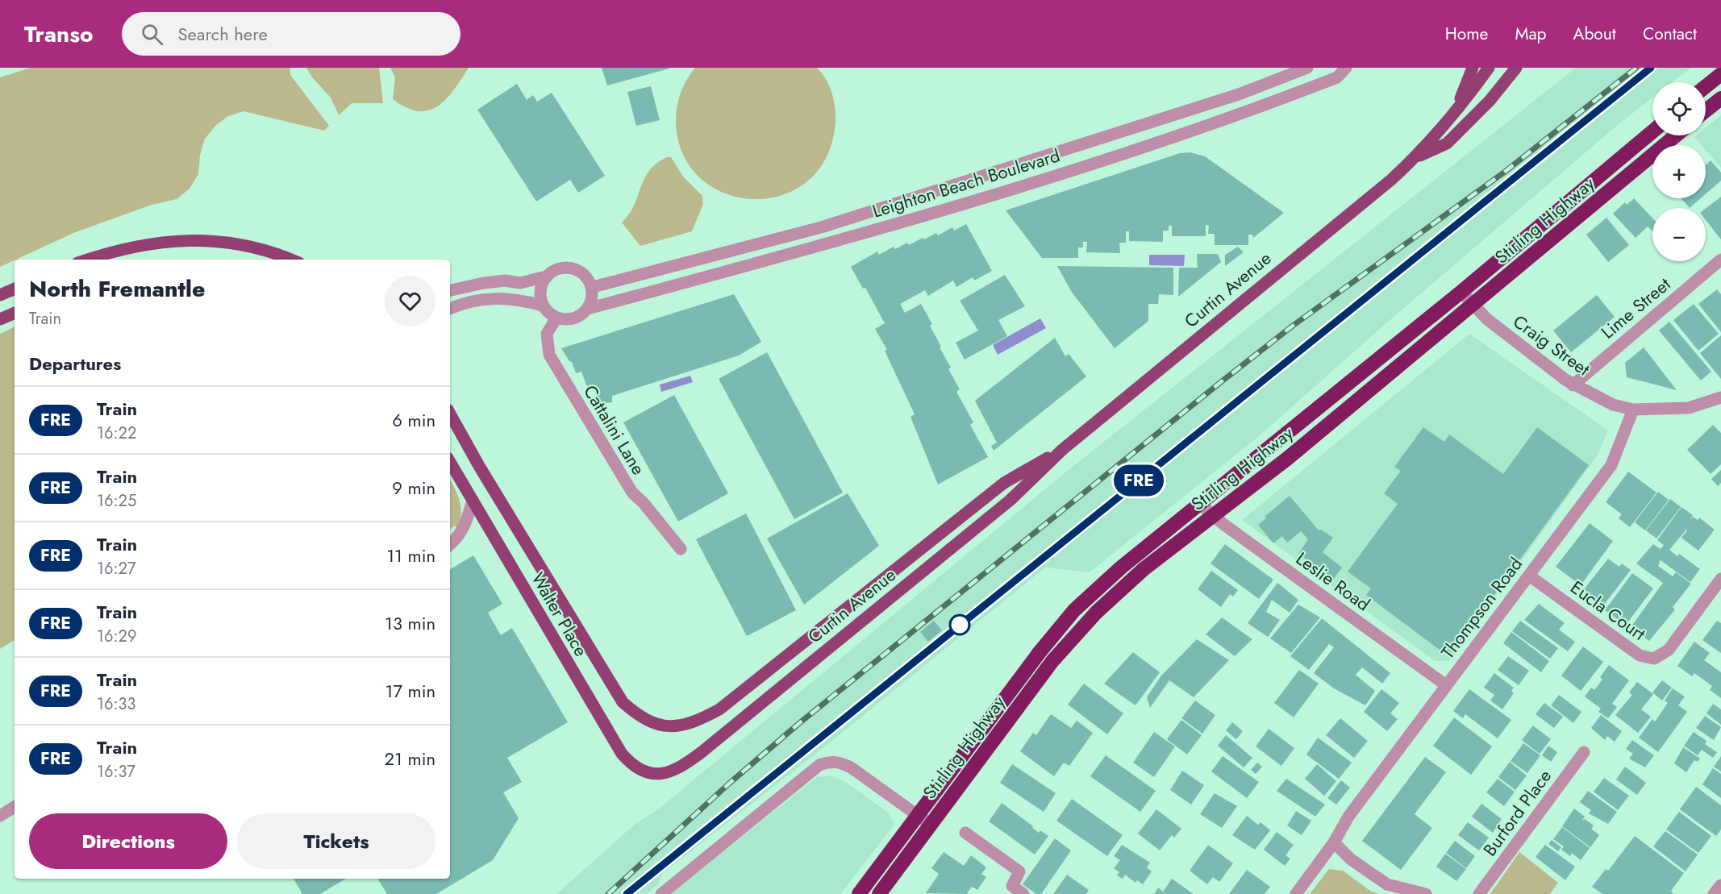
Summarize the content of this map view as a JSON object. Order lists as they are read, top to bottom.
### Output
{
  "streets": {
    "highway": ["Stirling Highway"],
    "main road": ["Curtin Avenue", "Walter Place"],
    "street": [
      "Leighton Beach Boulevard",
      "Lime Street",
      "Craig Street",
      "Cattalini Lane",
      "Leslie Road",
      "Thompson Road",
      "Eucla Court",
      "Burford Place"
    ]
  },
  "crossings": [
    ["Leighton Beach Boulevard", "Cattalini Lane"],
    ["Stirling Highway", "Craig Street"],
    ["Stirling Highway", "Leslie Road"],
    ["Curtin Avenue", "Walter Place"],
    ["Lime Street", "Craig Street"],
    ["Craig Street", "Thompson Road"],
    ["Leslie Road", "Thompson Road"],
    ["Thompson Road", "Eucla Court"]
  ],
  "page": {
    "header": "Transo",
    "search": "Search here",
    "nav": [
      "Home",
      "Map",
      "About",
      "Contact"
    ],
    "on_map": "FRE",
    "map_buttons": ["+", "−"],
    "heading": [
      ["North Fremantle", "Train"],
      "Departures"
    ],
    "list": [
      {
        "mark": "FRE",
        "name": "Train",
        "note": "16:22",
        "value": "6 min"
      },
      {
        "mark": "FRE",
        "name": "Train",
        "note": "16:25",
        "value": "9 min"
      },
      {
        "mark": "FRE",
        "name": "Train",
        "note": "16:27",
        "value": "11 min"
      },
      {
        "mark": "FRE",
        "name": "Train",
        "note": "16:29",
        "value": "13 min"
      },
      {
        "mark": "FRE",
        "name": "Train",
        "note": "16:33",
        "value": "17 min"
      },
      {
        "mark": "FRE",
        "name": "Train",
        "note": "16:37",
        "value": "21 min"
      }
    ],
    "buttons": ["Directions", "Tickets"]
  }
}
